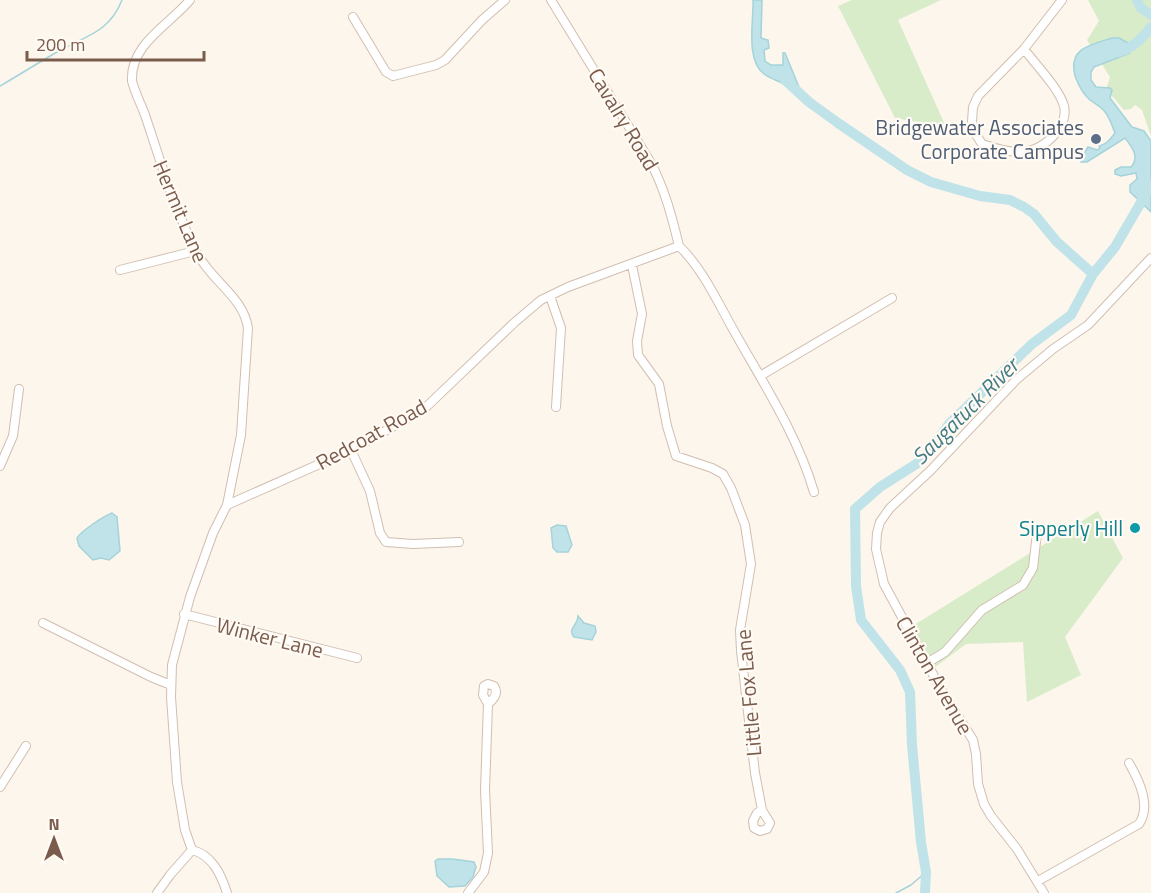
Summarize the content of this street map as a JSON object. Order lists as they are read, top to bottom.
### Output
{
  "streets": {
    "street": [
      "Cavalry Road",
      "Hermit Lane",
      "Redcoat Road",
      "Winker Lane",
      "Clinton Avenue",
      "Little Fox Lane"
    ]
  },
  "crossings": [
    ["Cavalry Road", "Redcoat Road"],
    ["Hermit Lane", "Redcoat Road"],
    ["Redcoat Road", "Little Fox Lane"]
  ],
  "water": ["Saugatuck River"],
  "places": ["Bridgewater Associates Corporate Campus", "Sipperly Hill"],
  "scale_bar": "200 m",
  "north": "top"
}
